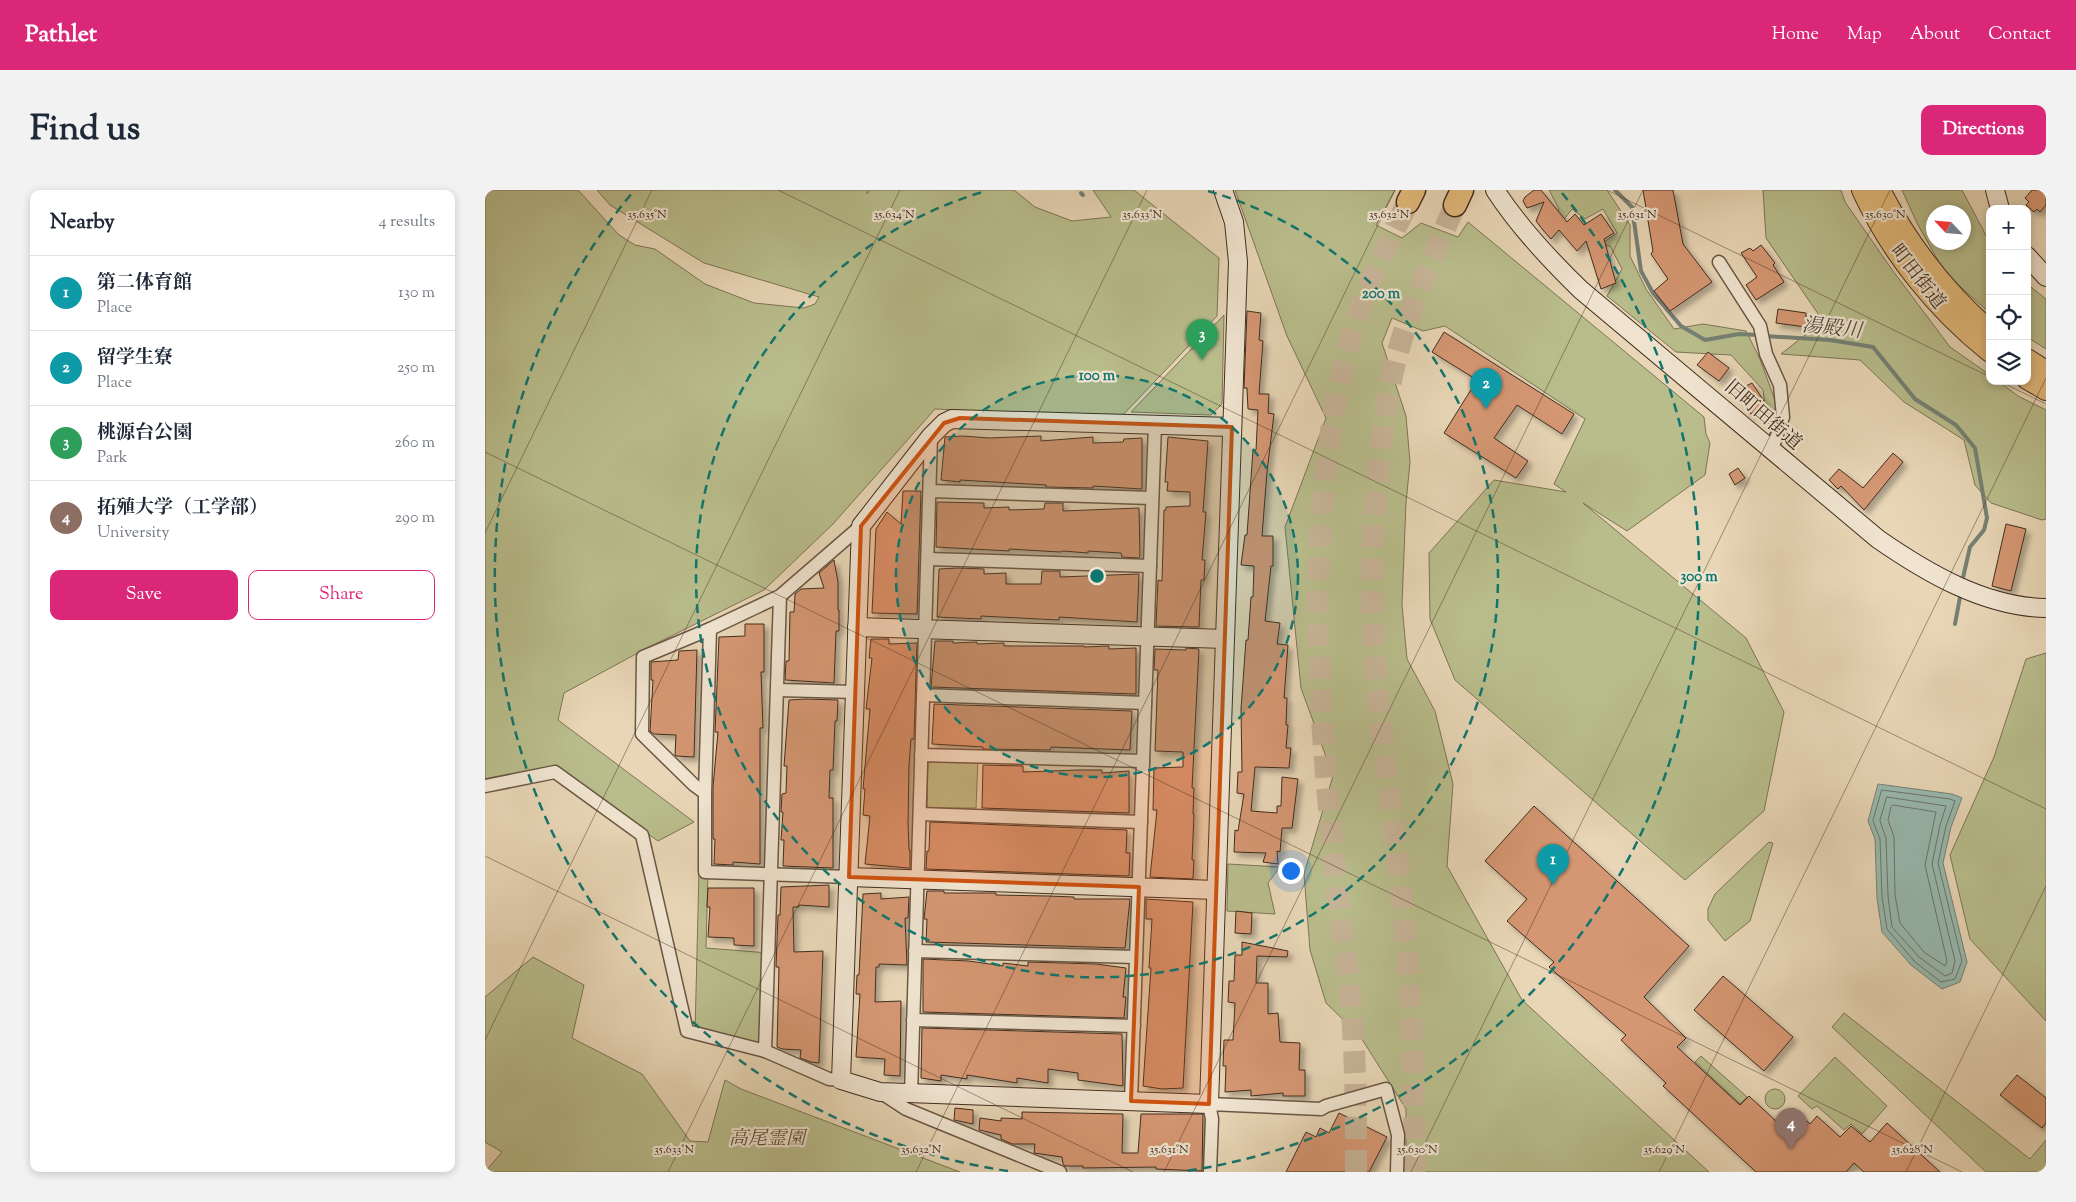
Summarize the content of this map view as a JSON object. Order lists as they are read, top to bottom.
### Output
{
  "streets": {
    "main road": ["町田街道"],
    "street": ["旧町田街道"]
  },
  "water": ["湯殿川"],
  "parks": ["高尾霊園"],
  "north": "top left",
  "page": {
    "header": "Pathlet",
    "nav": [
      "Home",
      "Map",
      "About",
      "Contact"
    ],
    "title": "Find us",
    "buttons": [
      "Directions",
      ["Save", "Share"]
    ],
    "heading": ["Nearby", "4 results"],
    "map_buttons": ["+", "−"],
    "list": [
      {
        "mark": "1",
        "name": "第二体育館",
        "note": "Place",
        "value": "130 m"
      },
      {
        "mark": "2",
        "name": "留学生寮",
        "note": "Place",
        "value": "250 m"
      },
      {
        "mark": "3",
        "name": "桃源台公園",
        "note": "Park",
        "value": "260 m"
      },
      {
        "mark": "4",
        "name": "拓殖大学（工学部）",
        "note": "University",
        "value": "290 m"
      }
    ],
    "pins": [
      "3",
      "2",
      "1",
      "4"
    ]
  },
  "coordinates": [
    "35.635°N",
    "35.634°N",
    "35.633°N",
    "35.632°N",
    "35.631°N",
    "35.630°N",
    "35.629°N",
    "35.628°N"
  ],
  "rings": ["200 m", "100 m", "300 m"]
}
